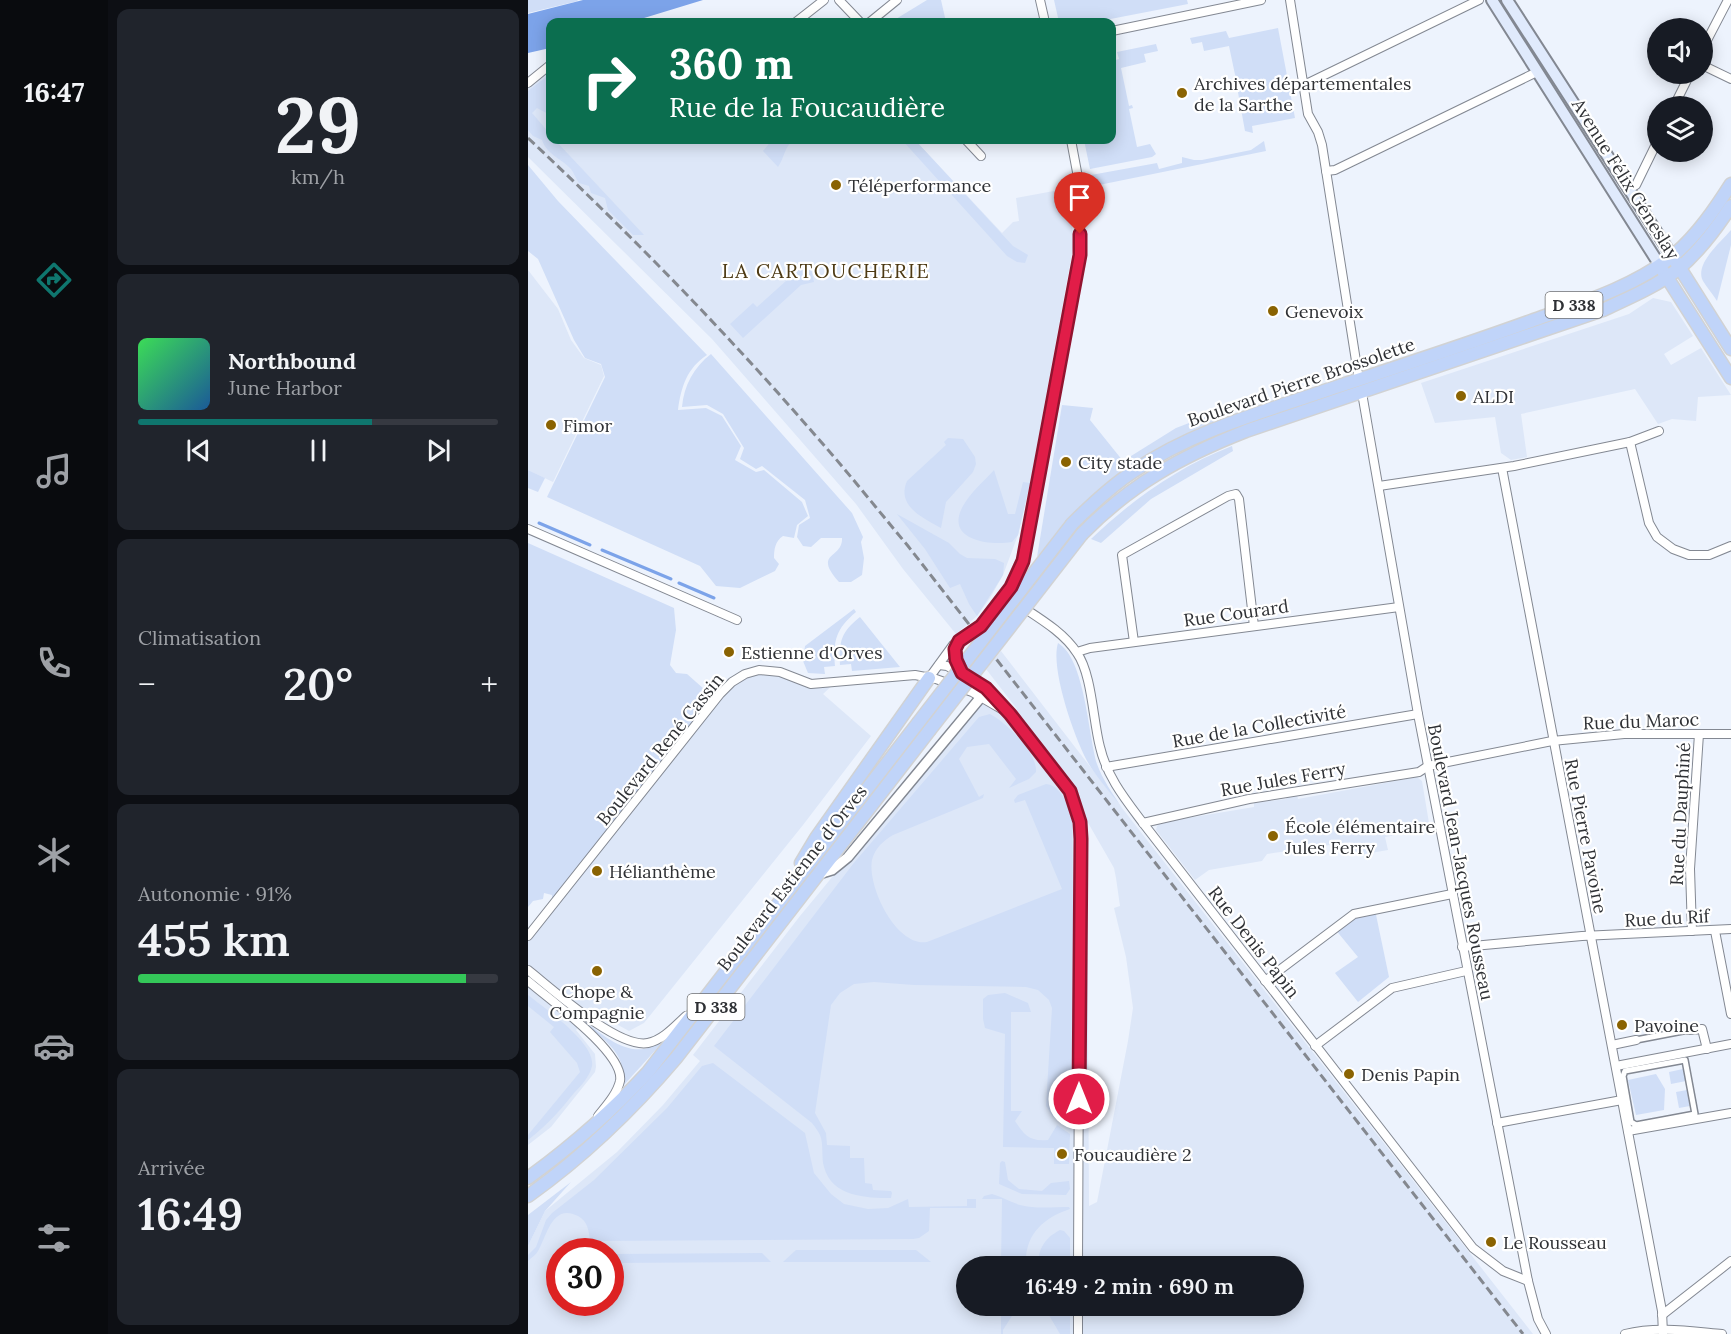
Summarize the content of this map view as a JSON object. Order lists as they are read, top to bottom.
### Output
{
  "streets": {
    "main road": [
      "Avenue Félix Géneslay",
      "D 338",
      "Boulevard Pierre Brossolette",
      "Boulevard Estienne d'Orves"
    ],
    "street": [
      "Rue Courard",
      "Rue du Maroc",
      "Rue de la Collectivité",
      "Boulevard René Cassin",
      "Rue Jules Ferry",
      "Rue du Dauphiné",
      "Rue Pierre Pavoine",
      "Boulevard Jean-Jacques Rousseau",
      "Rue du Rif",
      "Rue Denis Papin"
    ]
  },
  "crossings": [
    ["Avenue Félix Géneslay", "Boulevard Pierre Brossolette"],
    ["D 338", "Boulevard René Cassin"],
    ["D 338", "Boulevard Estienne d'Orves"],
    ["Boulevard Pierre Brossolette", "Boulevard Jean-Jacques Rousseau"],
    ["Boulevard Pierre Brossolette", "Boulevard Estienne d'Orves"],
    ["Rue Courard", "Boulevard Jean-Jacques Rousseau"],
    ["Rue Courard", "Rue Denis Papin"],
    ["Rue du Maroc", "Rue Jules Ferry"],
    ["Rue du Maroc", "Rue du Dauphiné"],
    ["Rue du Maroc", "Rue Pierre Pavoine"],
    ["Rue du Maroc", "Boulevard Jean-Jacques Rousseau"],
    ["Rue de la Collectivité", "Boulevard Jean-Jacques Rousseau"],
    ["Rue de la Collectivité", "Rue Denis Papin"],
    ["Rue Jules Ferry", "Boulevard Jean-Jacques Rousseau"],
    ["Rue Jules Ferry", "Rue Denis Papin"],
    ["Rue du Dauphiné", "Rue du Rif"],
    ["Rue Pierre Pavoine", "Rue du Rif"],
    ["Boulevard Jean-Jacques Rousseau", "Rue du Rif"],
    ["Boulevard Jean-Jacques Rousseau", "Rue Denis Papin"]
  ],
  "districts": ["LA CARTOUCHERIE"],
  "places": [
    "Archives départementales de la Sarthe",
    "Téléperformance",
    "Genevoix",
    "ALDI",
    "Fimor",
    "City stade",
    "Estienne d'Orves",
    "École élémentaire Jules Ferry",
    "Hélianthème",
    "Chope & Compagnie",
    "Pavoine",
    "Denis Papin",
    "Foucaudière 2",
    "Le Rousseau"
  ],
  "page": {
    "tabs": "16:47",
    "tile": [
      ["29", "km/h"],
      "Climatisation",
      ["Autonomie · 91%", "455 km"],
      ["Arrivée", "16:49"]
    ],
    "turn": ["360 m", "Rue de la Foucaudière"],
    "song": ["Northbound", "June Harbor"],
    "heat": ["−", "20°", "+"],
    "limit": "30",
    "trip": "16:49 · 2 min · 690 m"
  }
}
